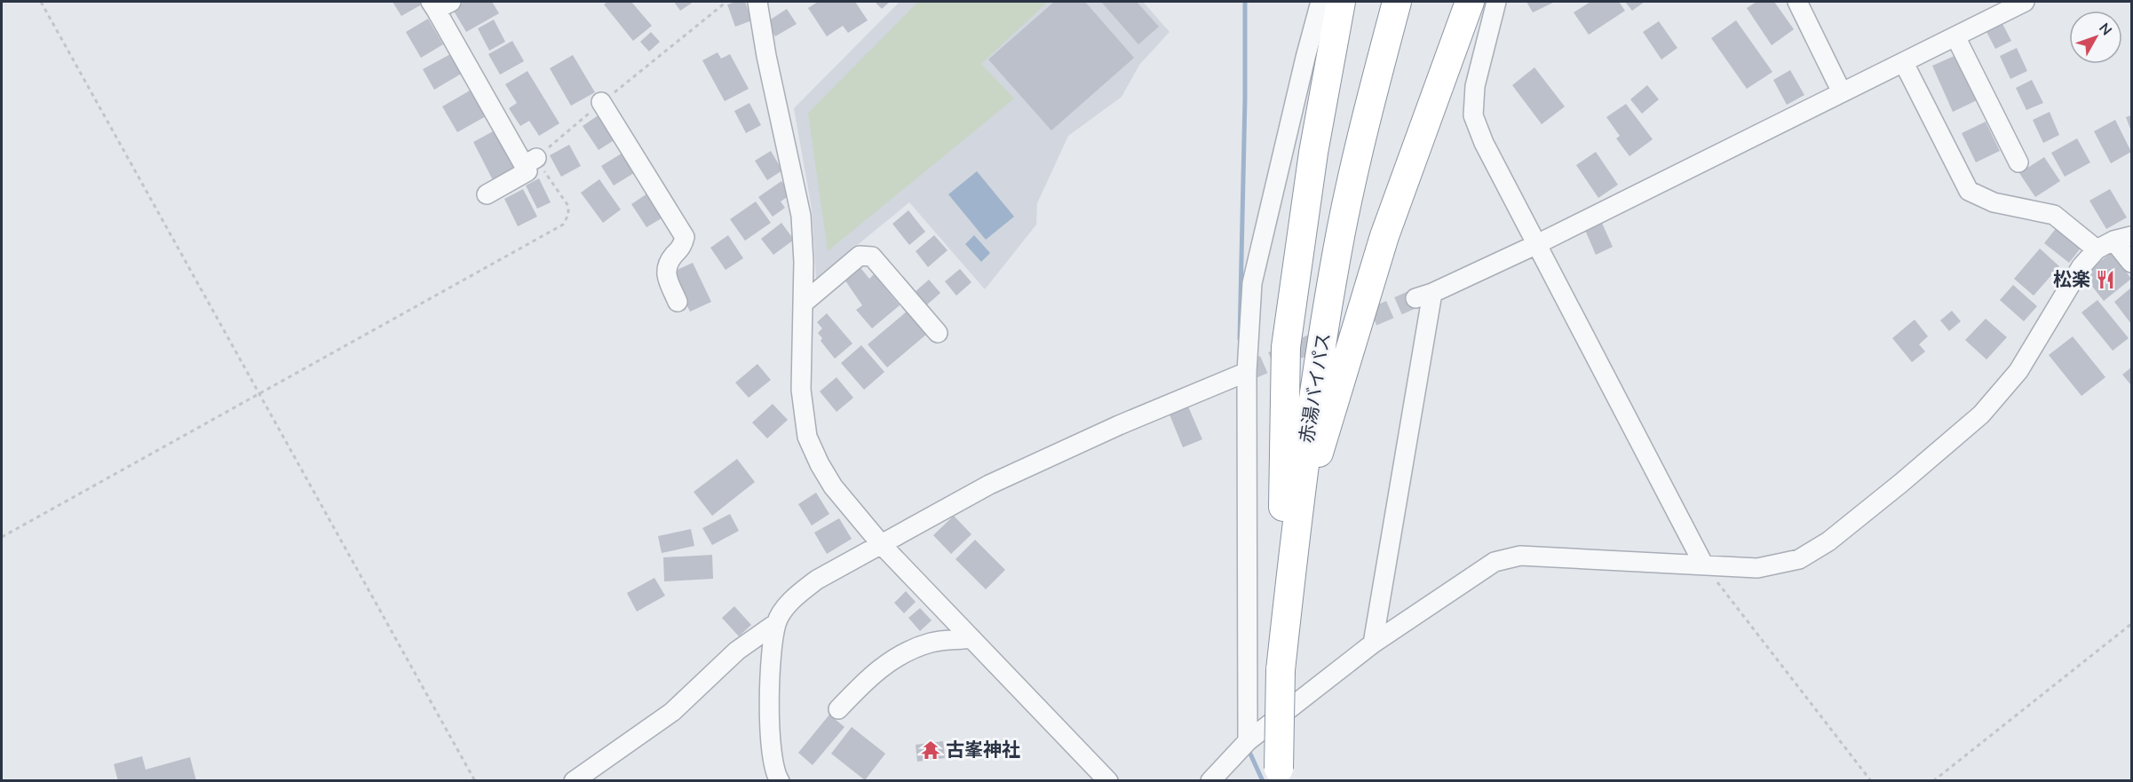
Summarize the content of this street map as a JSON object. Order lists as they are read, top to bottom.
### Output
{
  "streets": {
    "highway": ["赤湯バイパス"]
  },
  "places": {
    "restaurant": ["松楽"],
    "temple": ["古峯神社"]
  },
  "north": "top right"
}
